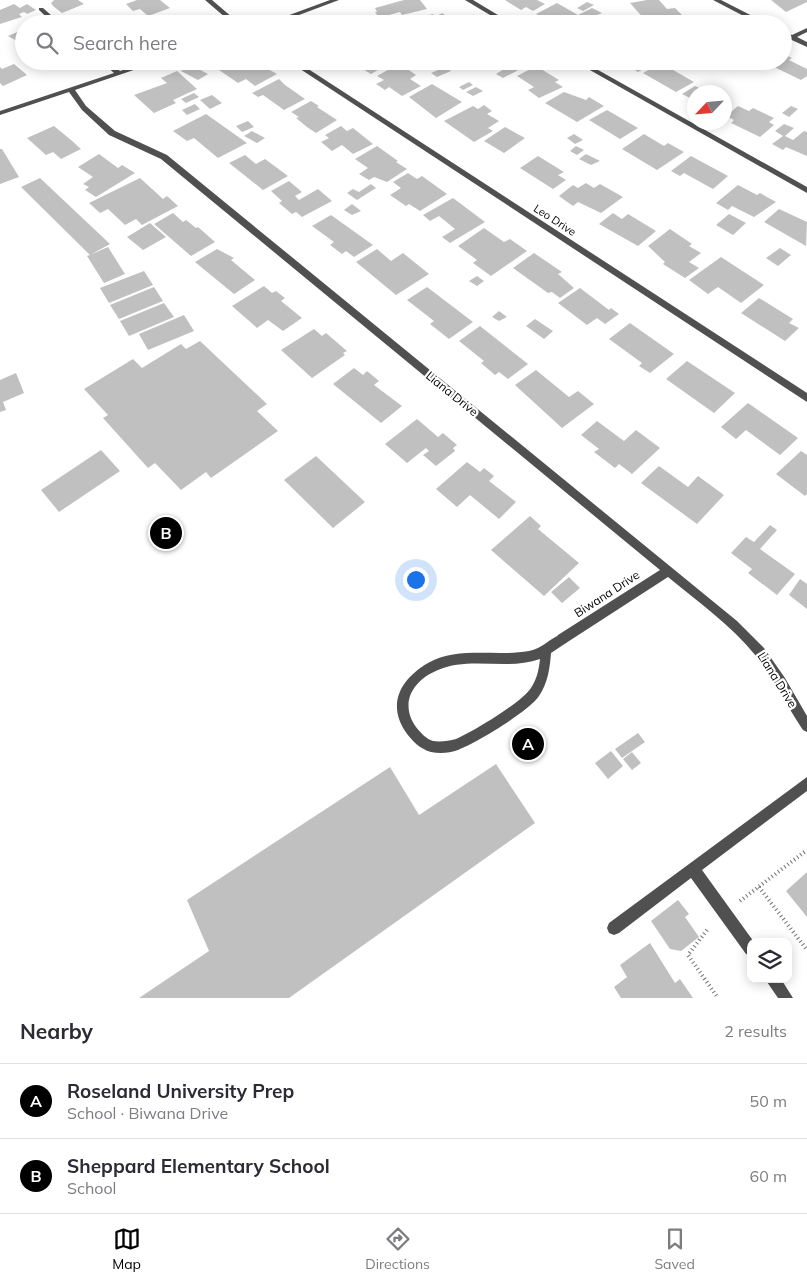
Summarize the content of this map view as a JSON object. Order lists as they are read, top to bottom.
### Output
{
  "streets": {
    "street": ["Leo Drive", "Liana Drive", "Biwana Drive"]
  },
  "crossings": [
    ["Liana Drive", "Biwana Drive"]
  ],
  "north": "bottom left",
  "page": {
    "search": "Search here",
    "pins": ["B", "A"],
    "heading": ["Nearby", "2 results"],
    "list": [
      {
        "mark": "A",
        "name": "Roseland University Prep",
        "note": "School · Biwana Drive",
        "value": "50 m"
      },
      {
        "mark": "B",
        "name": "Sheppard Elementary School",
        "note": "School",
        "value": "60 m"
      }
    ],
    "nav": ["Map", "Directions", "Saved"]
  }
}
